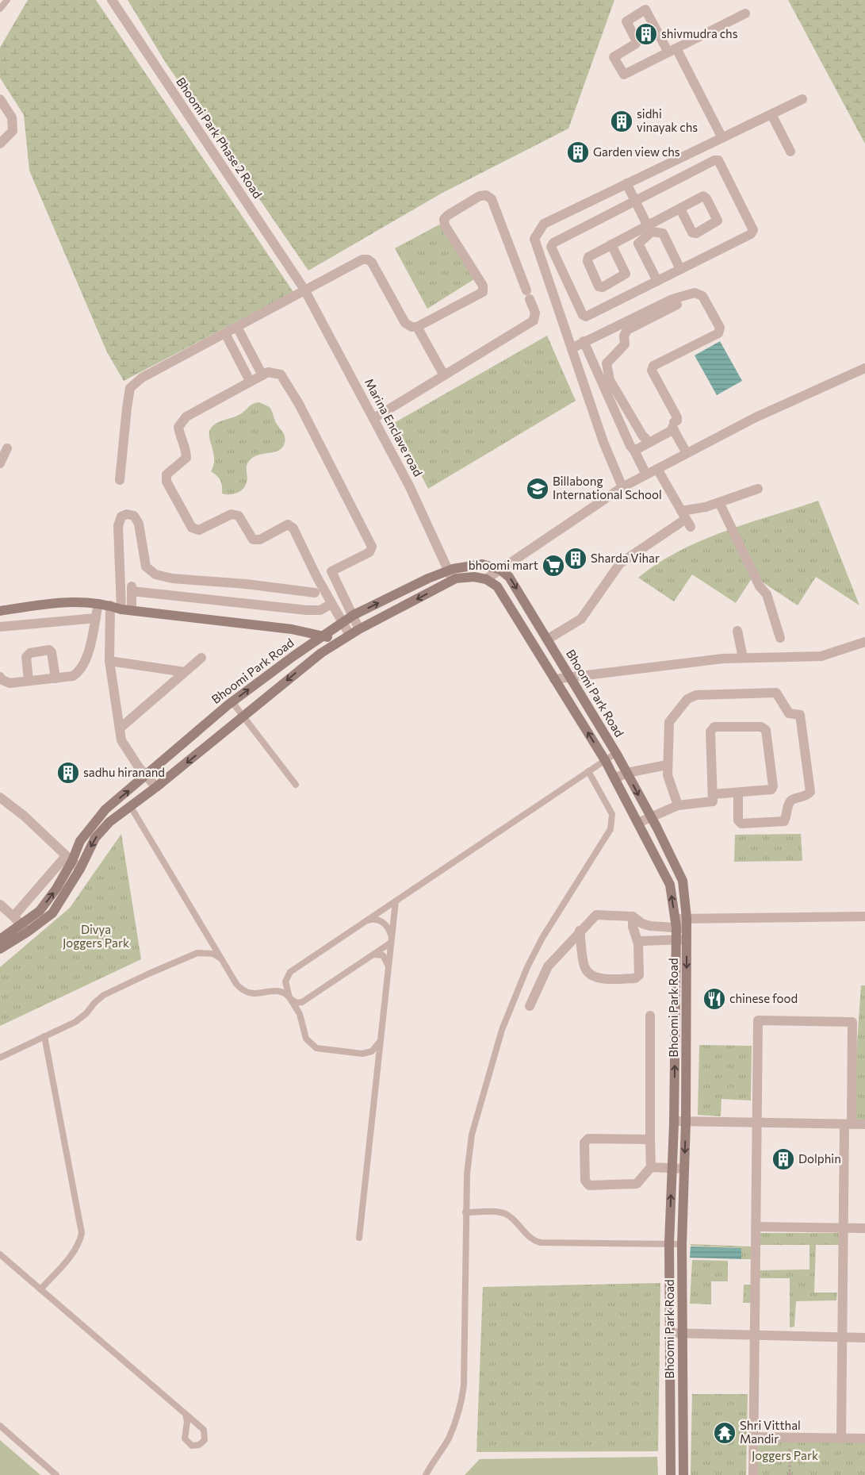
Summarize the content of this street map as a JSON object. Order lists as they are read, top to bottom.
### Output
{
  "streets": {
    "main road": ["Bhoomi Park Road"],
    "street": ["Bhoomi Park Phase 2 Road", "Marina Enclave road"]
  },
  "crossings": [
    ["Bhoomi Park Phase 2 Road", "Marina Enclave road"],
    ["Marina Enclave road", "Bhoomi Park Road"]
  ],
  "parks": ["Divya Joggers Park", "Joggers Park"],
  "places": {
    "building": [
      "shivmudra chs",
      "sidhi vinayak chs",
      "Garden view chs",
      "Sharda Vihar",
      "sadhu hiranand",
      "Dolphin"
    ],
    "school or university": ["Billabong International School"],
    "supermarket": ["bhoomi mart"],
    "restaurant": ["chinese food"],
    "temple": ["Shri Vitthal Mandir"]
  }
}
